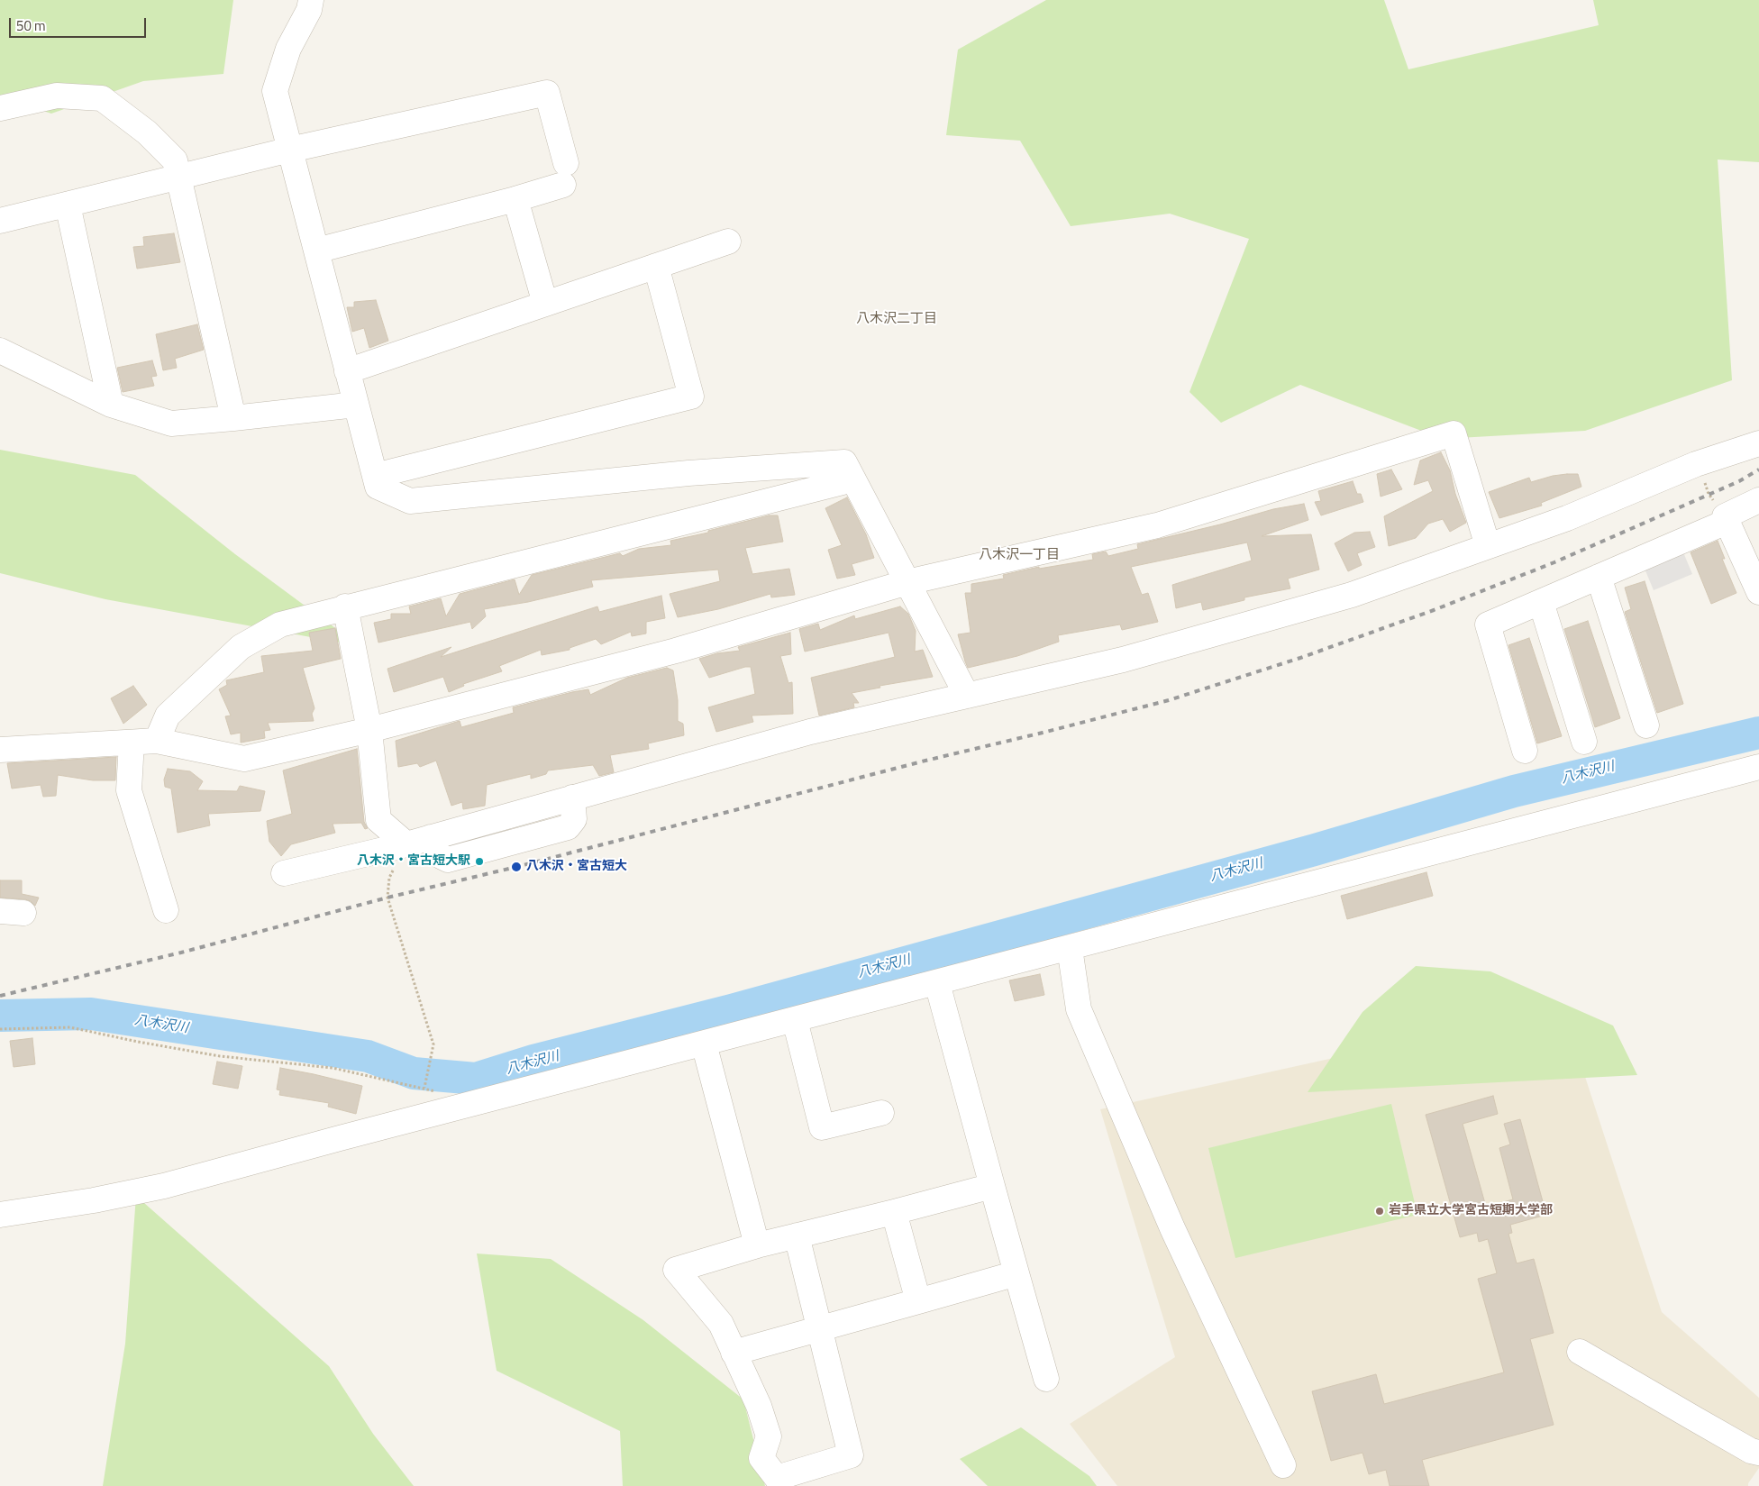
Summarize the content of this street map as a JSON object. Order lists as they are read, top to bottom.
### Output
{
  "districts": ["八木沢二丁目", "八木沢一丁目"],
  "water": ["八木沢川"],
  "places": ["八木沢・宮古短大駅", "八木沢・宮古短大", "岩手県立大学宮古短期大学部"],
  "scale_bar": "50 m"
}
